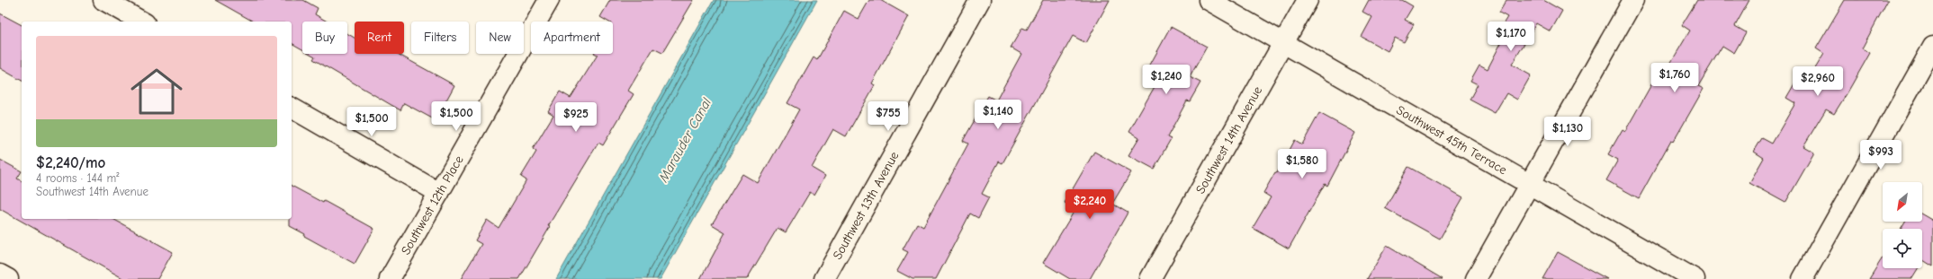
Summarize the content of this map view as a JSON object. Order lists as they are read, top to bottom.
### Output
{
  "streets": {
    "street": [
      "Southwest 14th Avenue",
      "Southwest 45th Terrace",
      "Southwest 12th Place",
      "Southwest 13th Avenue"
    ]
  },
  "crossings": [
    ["Southwest 14th Avenue", "Southwest 45th Terrace"]
  ],
  "water": ["Marauder Canal"],
  "north": "bottom left",
  "page": {
    "price": [
      "$1,170",
      "$1,760",
      "$1,240",
      "$2,960",
      "$1,140",
      "$1,500",
      "$755",
      "$925",
      "$1,500",
      "$1,130",
      "$993",
      "$1,580",
      "$2,240"
    ],
    "chip": [
      "Buy",
      "Rent",
      "Filters",
      "New",
      "Apartment"
    ],
    "list": [
      {
        "name": "$2,240/mo",
        "note": "4 rooms · 144 m² · Southwest 14th Avenue"
      }
    ]
  }
}
